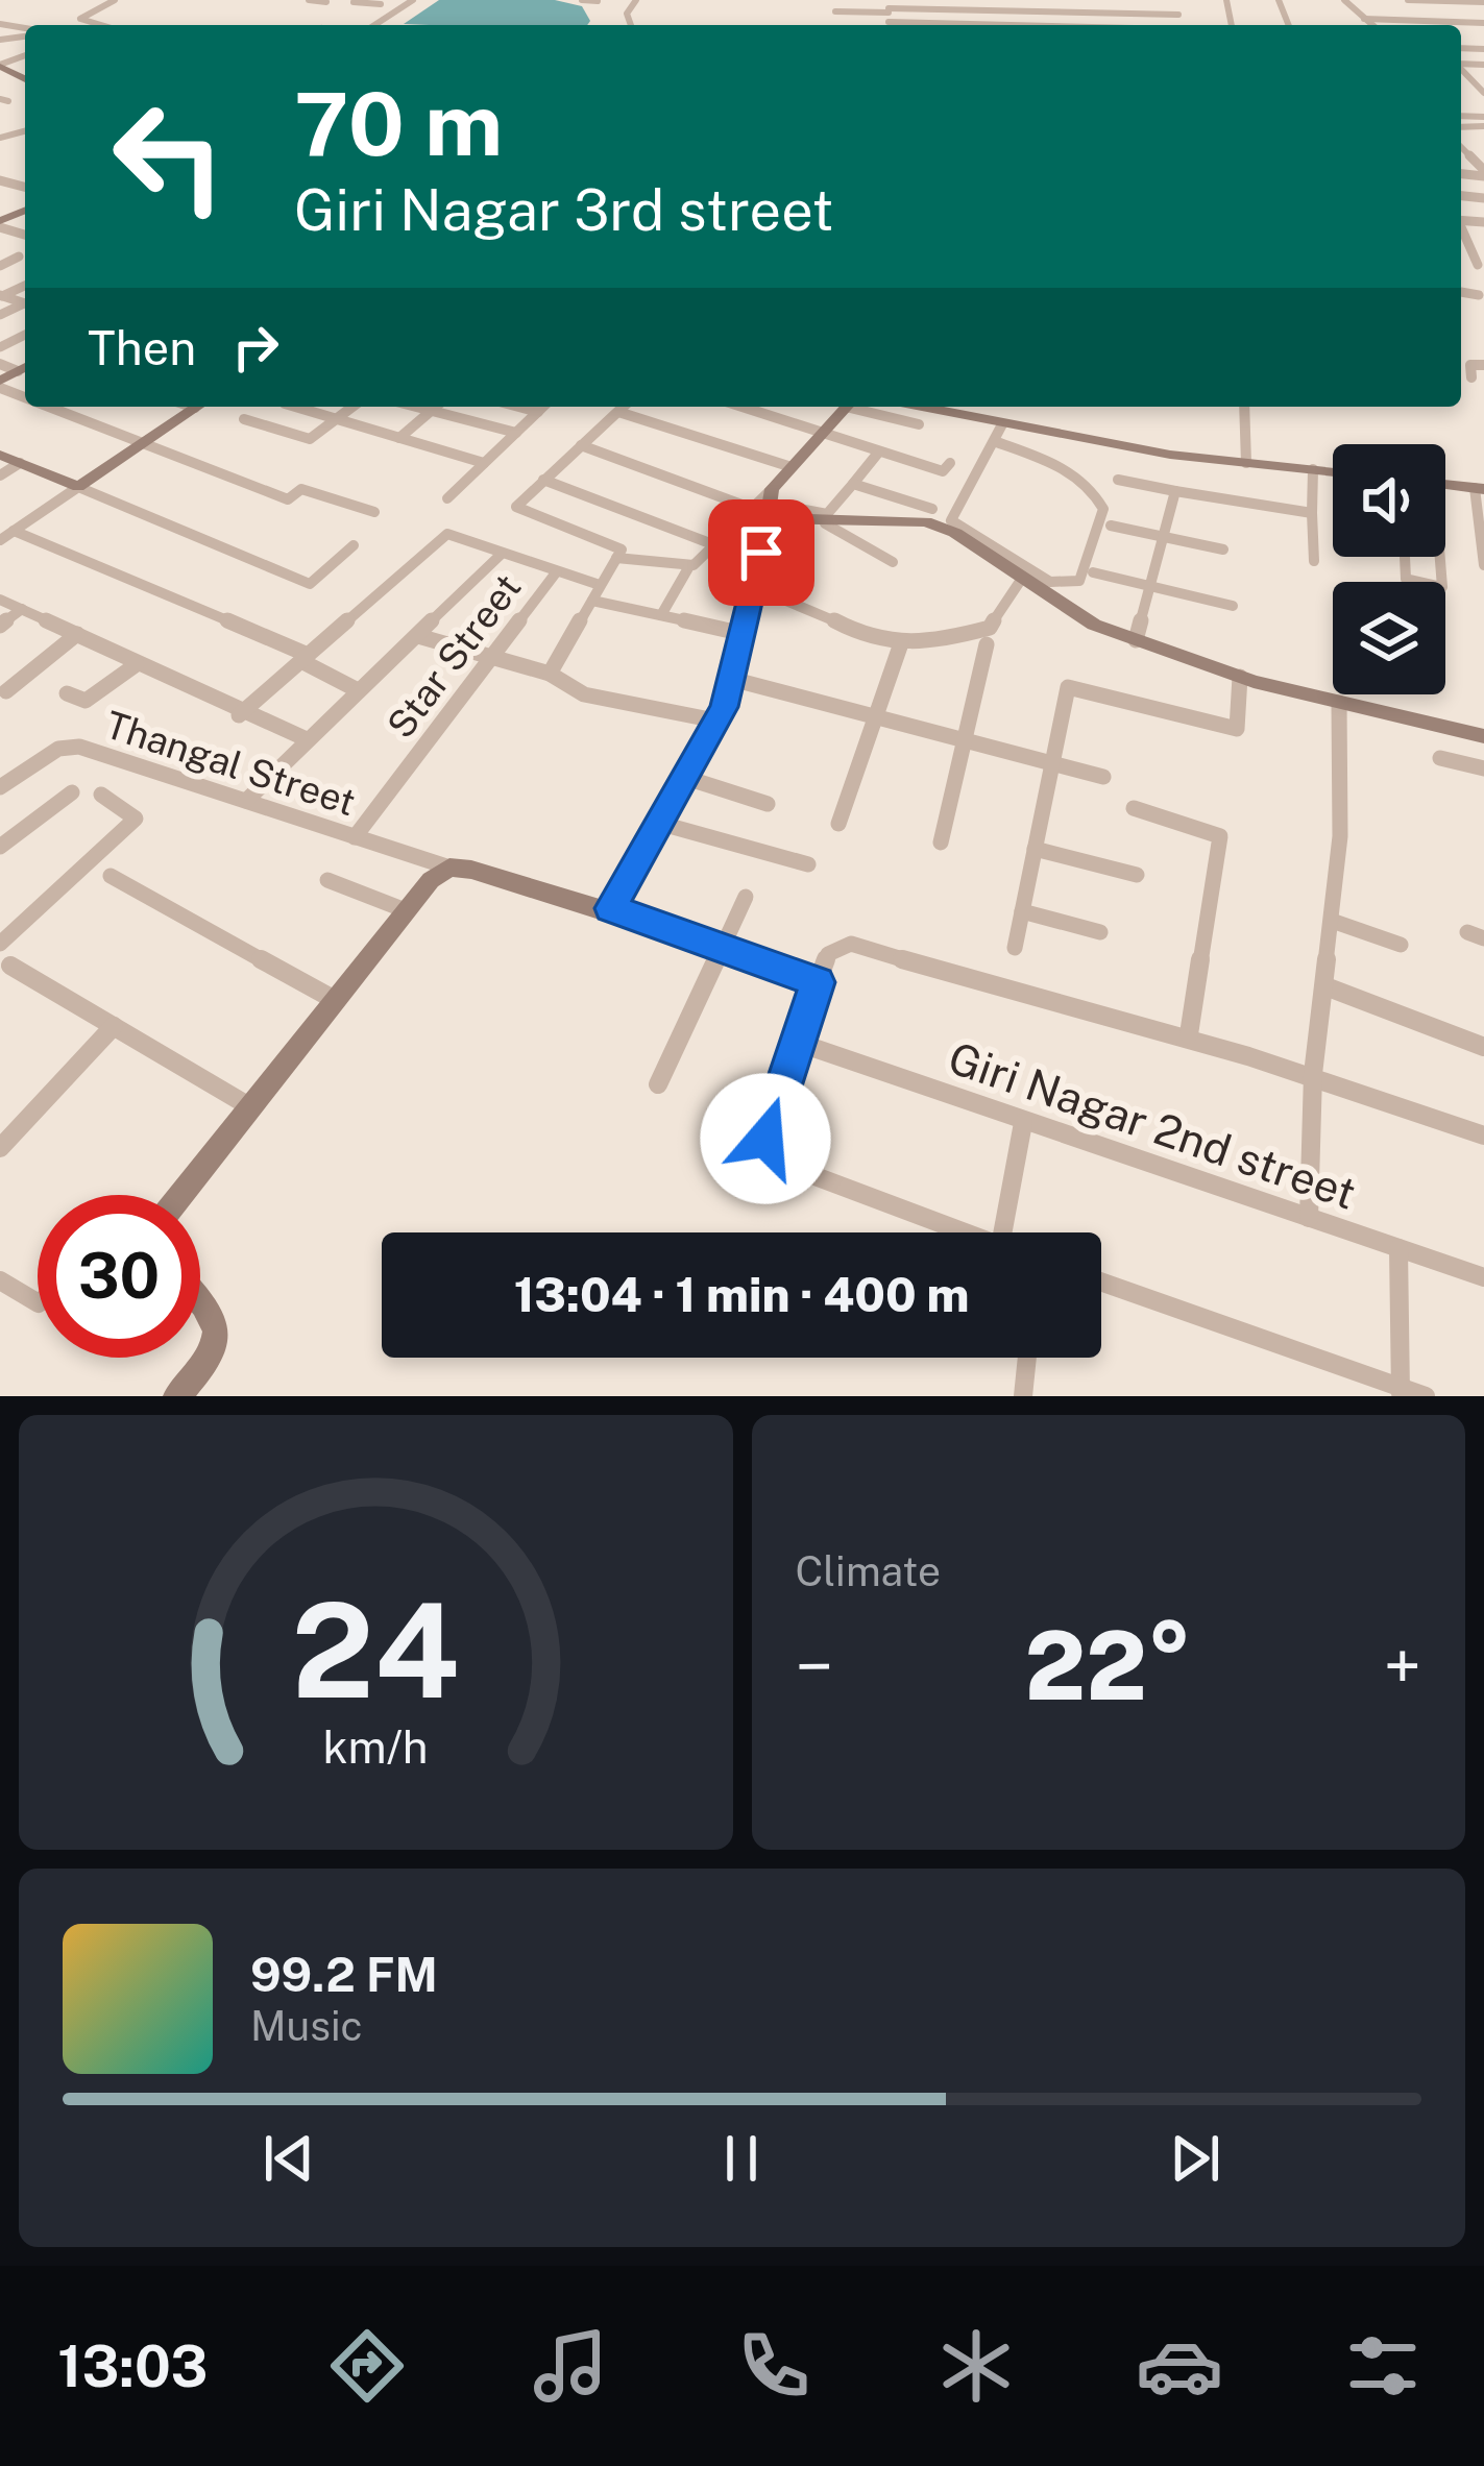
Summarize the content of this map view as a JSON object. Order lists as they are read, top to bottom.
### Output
{
  "streets": {
    "street": ["Star Street", "Thangal Street", "Giri Nagar 2nd street"]
  },
  "crossings": [
    ["Star Street", "Thangal Street"]
  ],
  "page": {
    "turn": ["70 m", "Giri Nagar 3rd street"],
    "then": "Then",
    "limit": "30",
    "trip": "13:04 · 1 min · 400 m",
    "tile": "Climate",
    "heat": ["−", "22°", "+"],
    "song": ["99.2 FM", "Music"],
    "tabs": "13:03",
    "gauge": ["24", "km/h"]
  }
}
